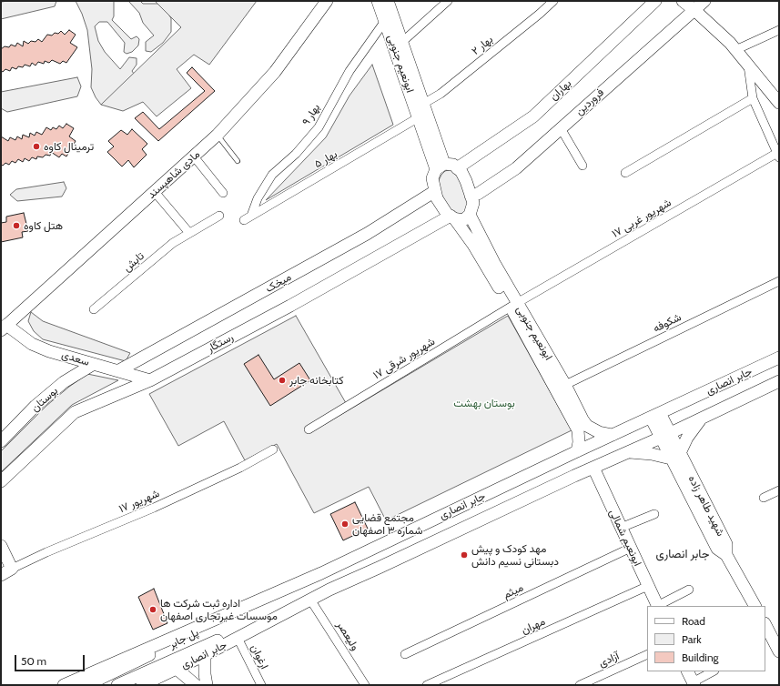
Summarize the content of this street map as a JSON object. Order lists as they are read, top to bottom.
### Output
{
  "streets": {
    "main road": [
      "ابونعیم جنوبی",
      "بهاران",
      "فروردین",
      "مادی شاهپسند",
      "میخک",
      "رستگار",
      "سعدی",
      "جابر انصاری",
      "بوستان",
      "شهید طاهر زاده",
      "ابونعیم شمالی",
      "پل جابر"
    ],
    "street": [
      "بهار ۲",
      "بهار ۹",
      "بهار ۵",
      "۱۷ شهریور غربی",
      "تابش",
      "شکوفه",
      "۱۷ شهریور شرقی",
      "۱۷ شهریور",
      "میثم",
      "مهران",
      "ولیعصر",
      "ارغوان",
      "آزادی"
    ]
  },
  "crossings": [
    ["بهار ۲", "ابونعیم جنوبی"],
    ["ابونعیم جنوبی", "بهاران"],
    ["ابونعیم جنوبی", "فروردین"],
    ["ابونعیم جنوبی", "بهار ۹"],
    ["ابونعیم جنوبی", "بهار ۵"],
    ["ابونعیم جنوبی", "۱۷ شهریور غربی"],
    ["ابونعیم جنوبی", "میخک"],
    ["ابونعیم جنوبی", "شکوفه"],
    ["ابونعیم جنوبی", "رستگار"],
    ["ابونعیم جنوبی", "۱۷ شهریور شرقی"],
    ["ابونعیم جنوبی", "جابر انصاری"],
    ["بهاران", "فروردین"],
    ["بهاران", "میخک"],
    ["بهاران", "رستگار"],
    ["فروردین", "میخک"],
    ["فروردین", "رستگار"],
    ["بهار ۹", "بهار ۵"],
    ["مادی شاهپسند", "سعدی"],
    ["۱۷ شهریور غربی", "۱۷ شهریور شرقی"],
    ["میخک", "رستگار"],
    ["میخک", "سعدی"],
    ["رستگار", "سعدی"],
    ["سعدی", "بوستان"],
    ["جابر انصاری", "شهید طاهر زاده"],
    ["جابر انصاری", "ابونعیم شمالی"],
    ["جابر انصاری", "ولیعصر"],
    ["جابر انصاری", "پل جابر"],
    ["جابر انصاری", "ارغوان"],
    ["ابونعیم شمالی", "میثم"],
    ["ابونعیم شمالی", "مهران"]
  ],
  "districts": ["جابر انصاری"],
  "parks": ["بوستان بهشت"],
  "places": [
    "ترمینال کاوه",
    "هتل کاوه",
    "کتابخانه جابر",
    "مجتمع قضایی شماره ۳ اصفهان",
    "مهد کودک و پیش دبستانی نسیم دانش",
    "اداره ثبت شرکت ها موسسات غیرتجاری اصفهان"
  ],
  "legend": ["Road", "Park", "Building"],
  "scale_bar": "50 m"
}
